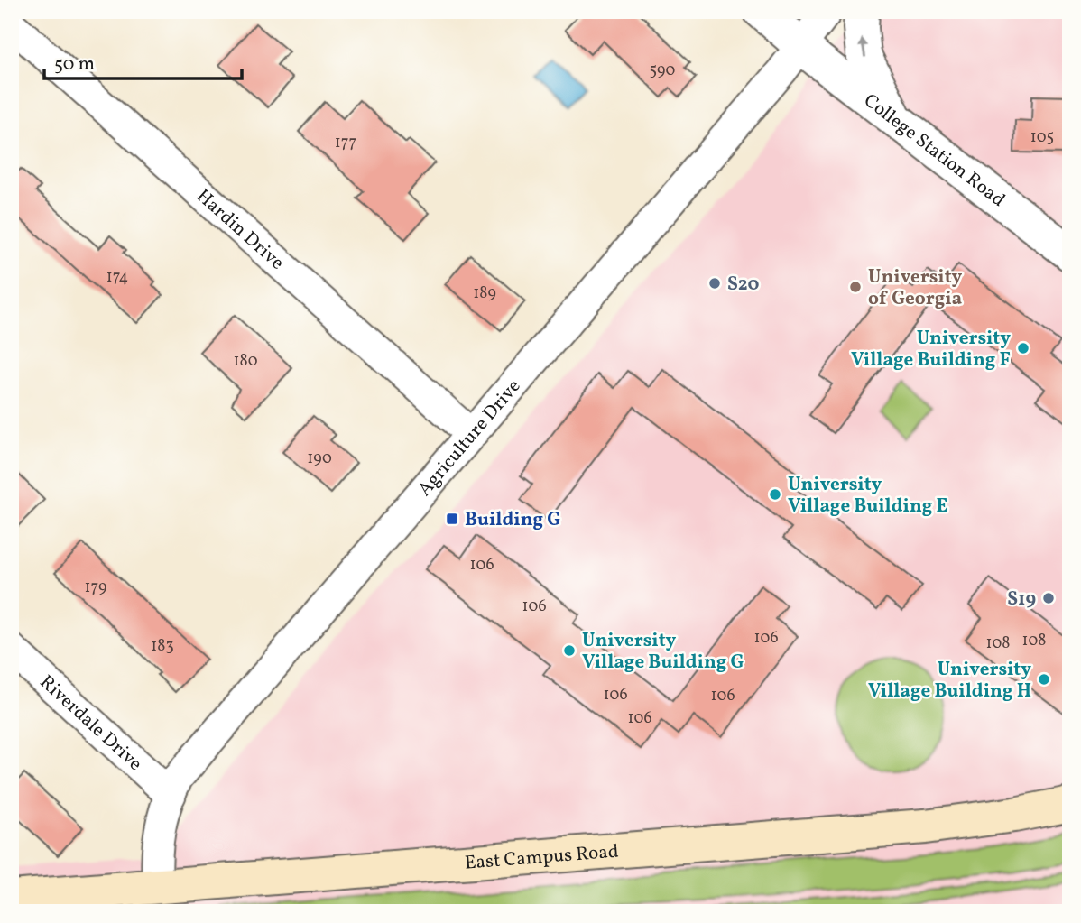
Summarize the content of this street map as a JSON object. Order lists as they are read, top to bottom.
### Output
{
  "streets": {
    "main road": ["East Campus Road"],
    "street": [
      "College Station Road",
      "Hardin Drive",
      "Agriculture Drive",
      "Riverdale Drive"
    ]
  },
  "crossings": [
    ["College Station Road", "Agriculture Drive"],
    ["Hardin Drive", "Agriculture Drive"],
    ["Agriculture Drive", "Riverdale Drive"],
    ["Agriculture Drive", "East Campus Road"]
  ],
  "places": {
    "other": [
      "S20",
      "University of Georgia",
      "University Village Building F",
      "University Village Building E",
      "S19",
      "University Village Building G",
      "University Village Building H"
    ],
    "transit": ["Building G"]
  },
  "house_numbers": [
    "590",
    "105",
    "177",
    "174",
    "189",
    "180",
    "190",
    "106",
    "179",
    "106",
    "106",
    "108",
    "108",
    "183",
    "106",
    "106",
    "106"
  ],
  "scale_bar": "50 m"
}
